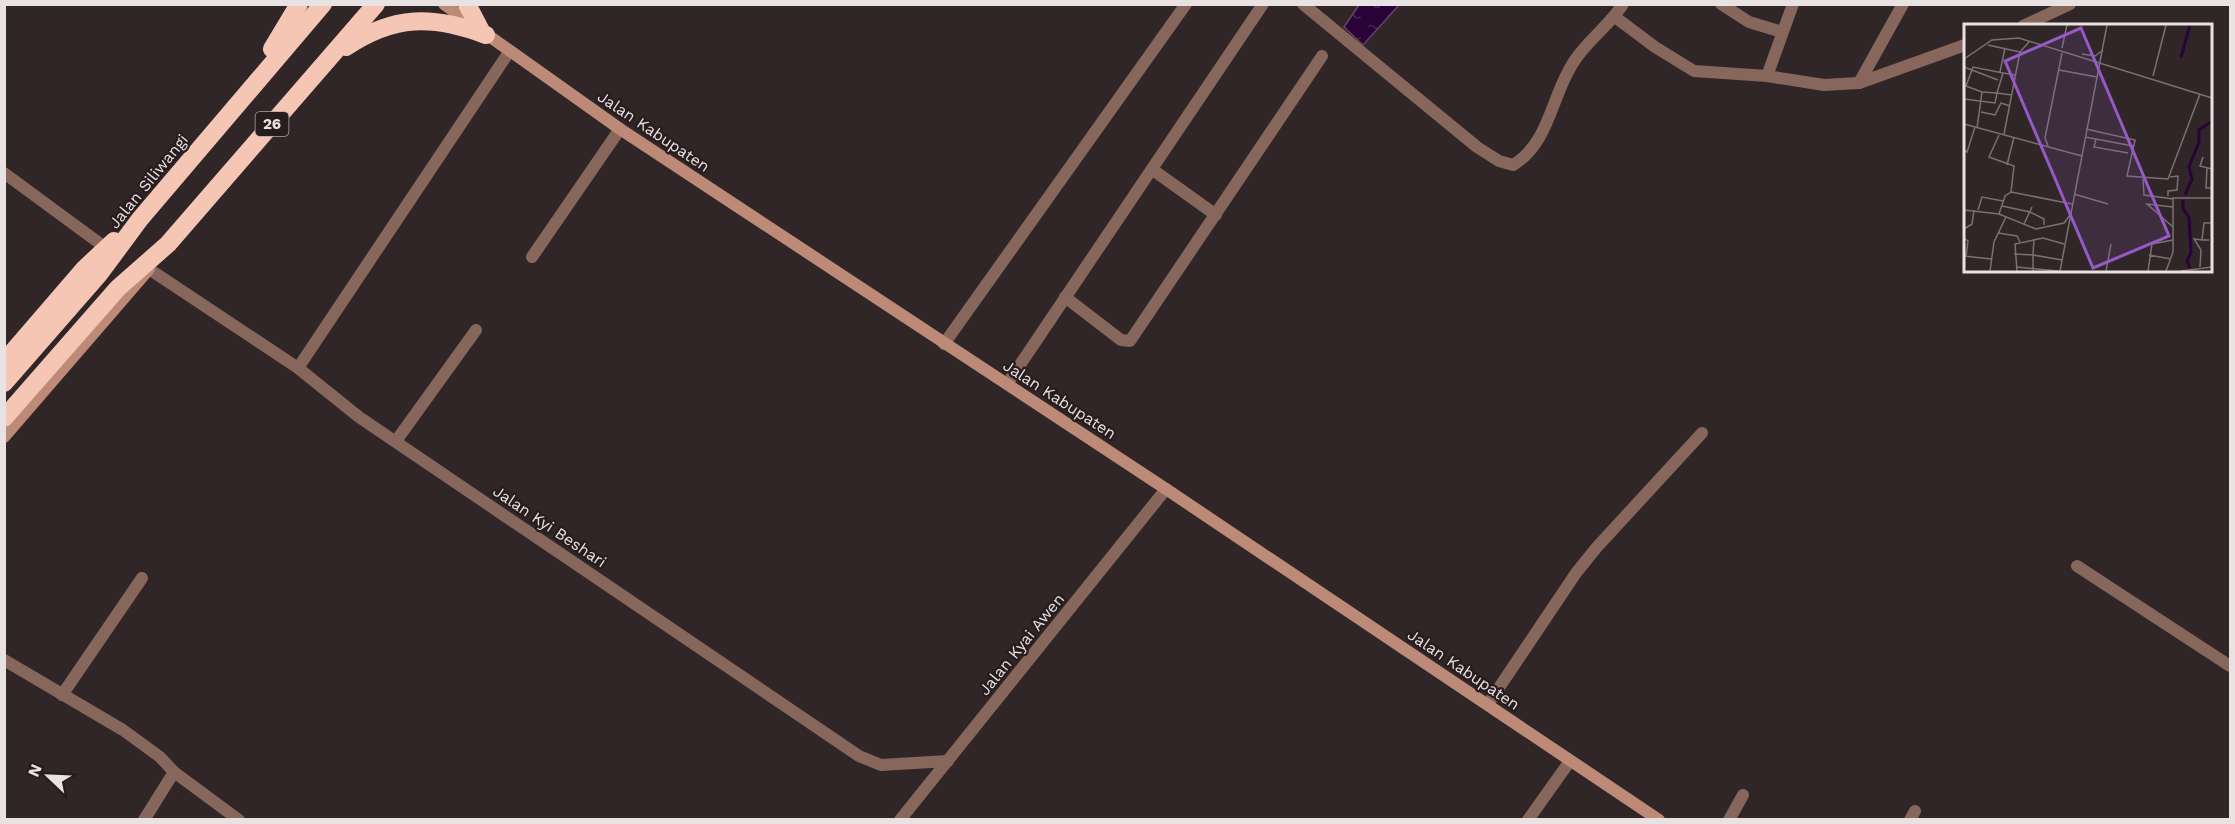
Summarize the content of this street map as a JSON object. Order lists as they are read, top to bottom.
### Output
{
  "streets": {
    "highway": ["26", "Jalan Siliwangi"],
    "main road": ["Jalan Kabupaten"],
    "street": ["Jalan Kyi Beshari", "Jalan Kyai Awen"]
  },
  "crossings": [
    ["Jalan Kabupaten", "Jalan Kyai Awen"],
    ["Jalan Kyi Beshari", "Jalan Kyai Awen"]
  ],
  "north": "top left"
}
